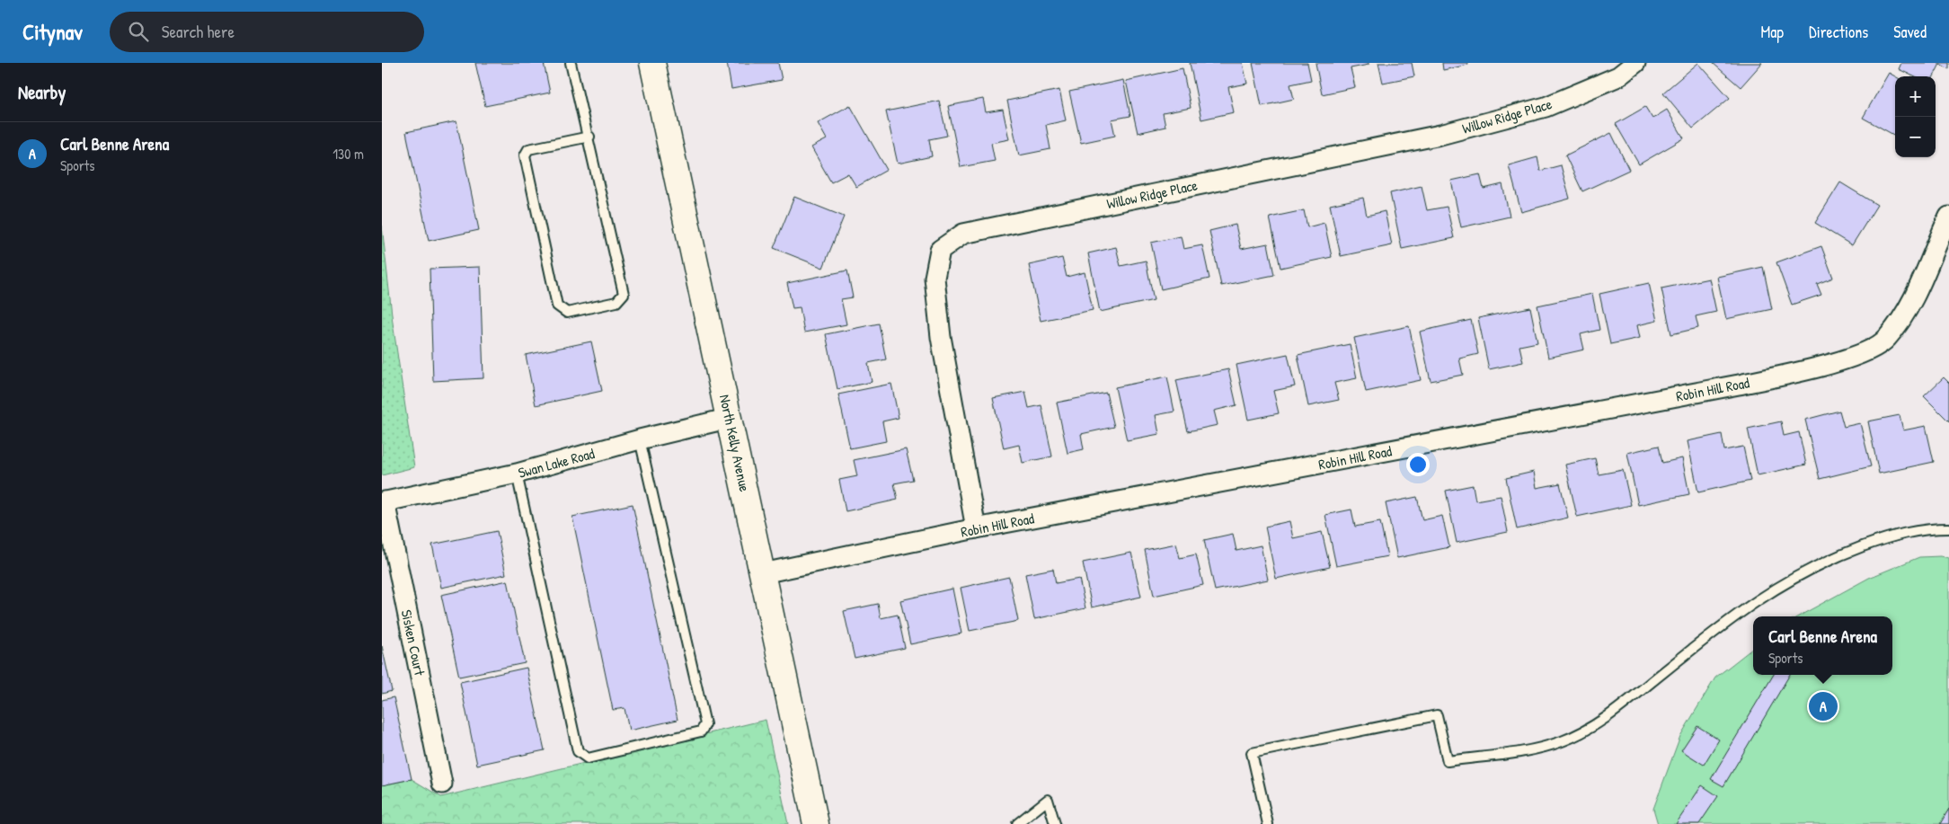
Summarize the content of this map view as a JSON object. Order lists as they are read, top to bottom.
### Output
{
  "streets": {
    "main road": ["North Kelly Avenue"],
    "street": [
      "Willow Ridge Place",
      "Robin Hill Road",
      "Swan Lake Road",
      "Sisken Court"
    ]
  },
  "crossings": [
    ["Willow Ridge Place", "Robin Hill Road"],
    ["Robin Hill Road", "North Kelly Avenue"],
    ["North Kelly Avenue", "Swan Lake Road"],
    ["Swan Lake Road", "Sisken Court"]
  ],
  "page": {
    "header": "Citynav",
    "search": "Search here",
    "nav": ["Map", "Directions", "Saved"],
    "heading": "Nearby",
    "map_buttons": ["+", "−"],
    "list": [
      {
        "mark": "A",
        "name": "Carl Benne Arena",
        "note": "Sports",
        "value": "130 m"
      }
    ],
    "popup": ["Carl Benne Arena", "Sports"],
    "pins": "A"
  }
}
